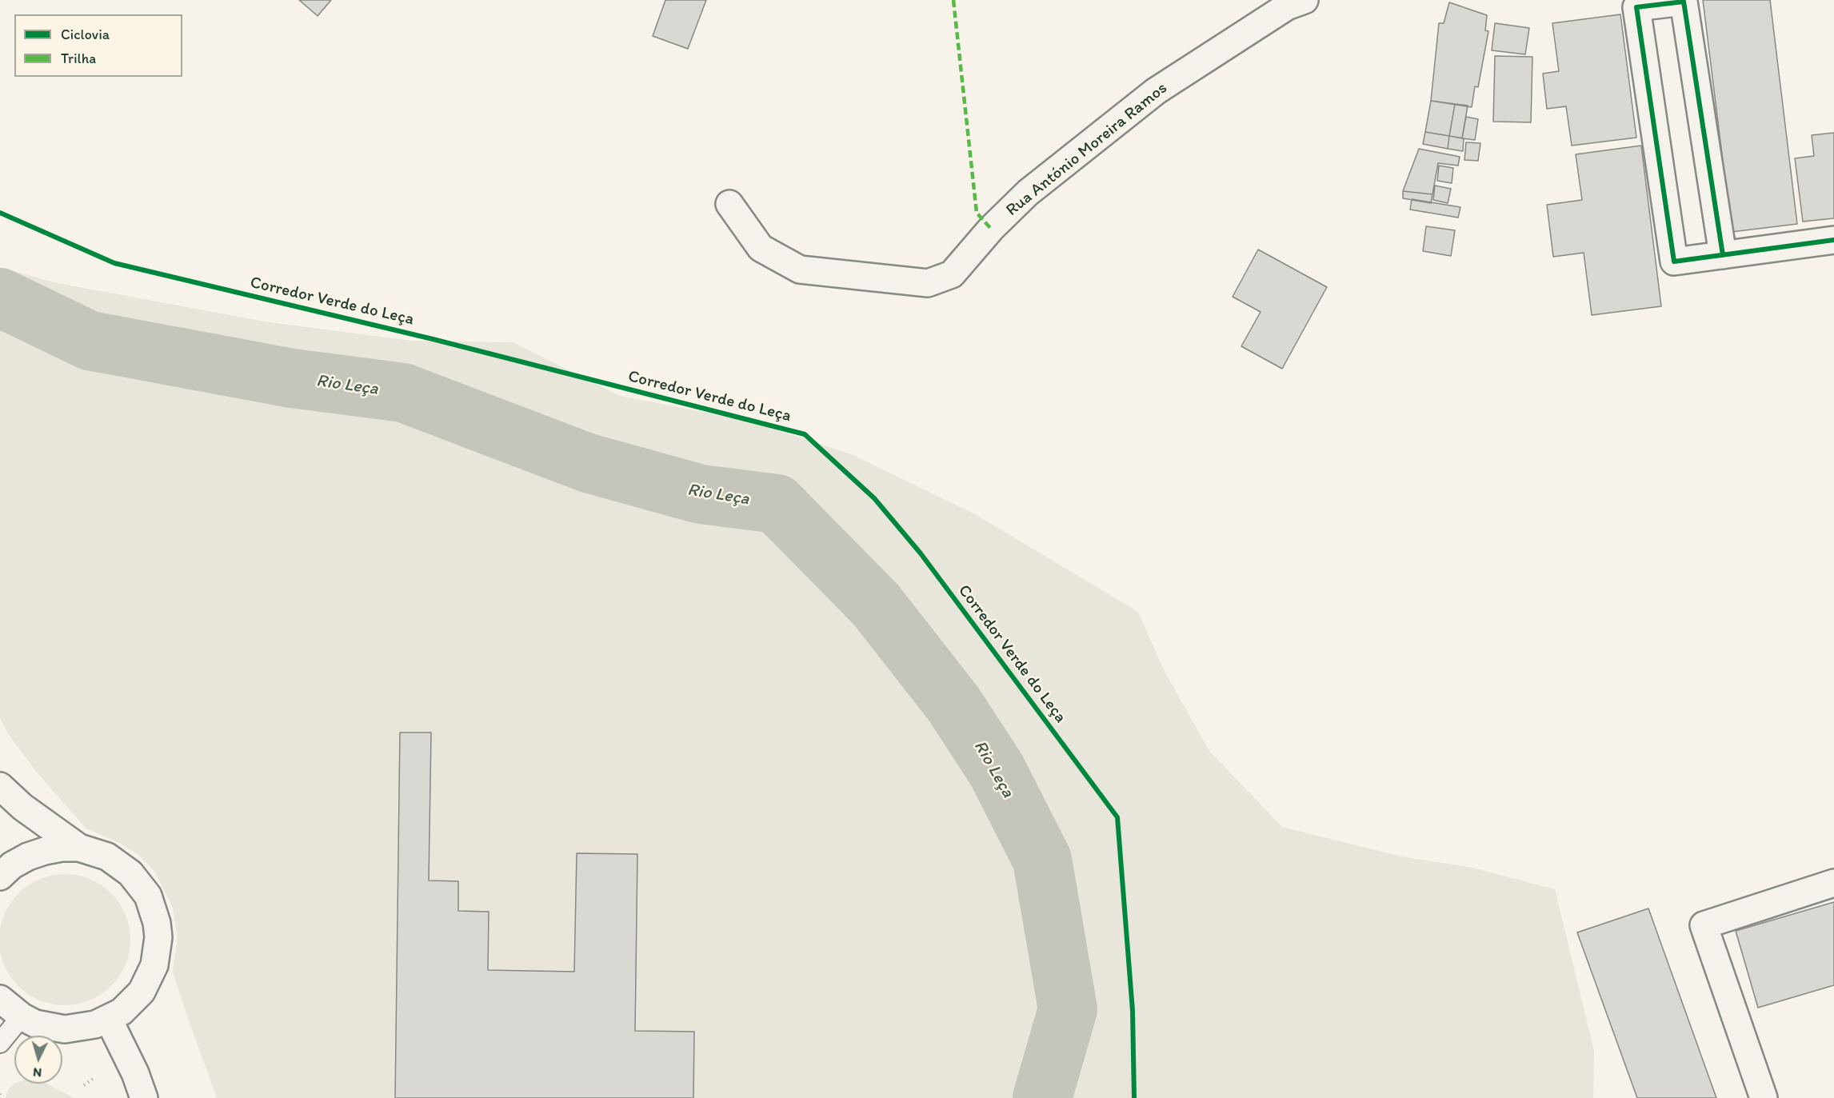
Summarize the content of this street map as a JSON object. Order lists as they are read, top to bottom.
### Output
{
  "streets": {
    "street": ["Rua António Moreira Ramos"],
    "cycle path": ["Corredor Verde do Leça"]
  },
  "water": ["Rio Leça"],
  "legend": ["Ciclovia", "Trilha"],
  "north": "bottom"
}
